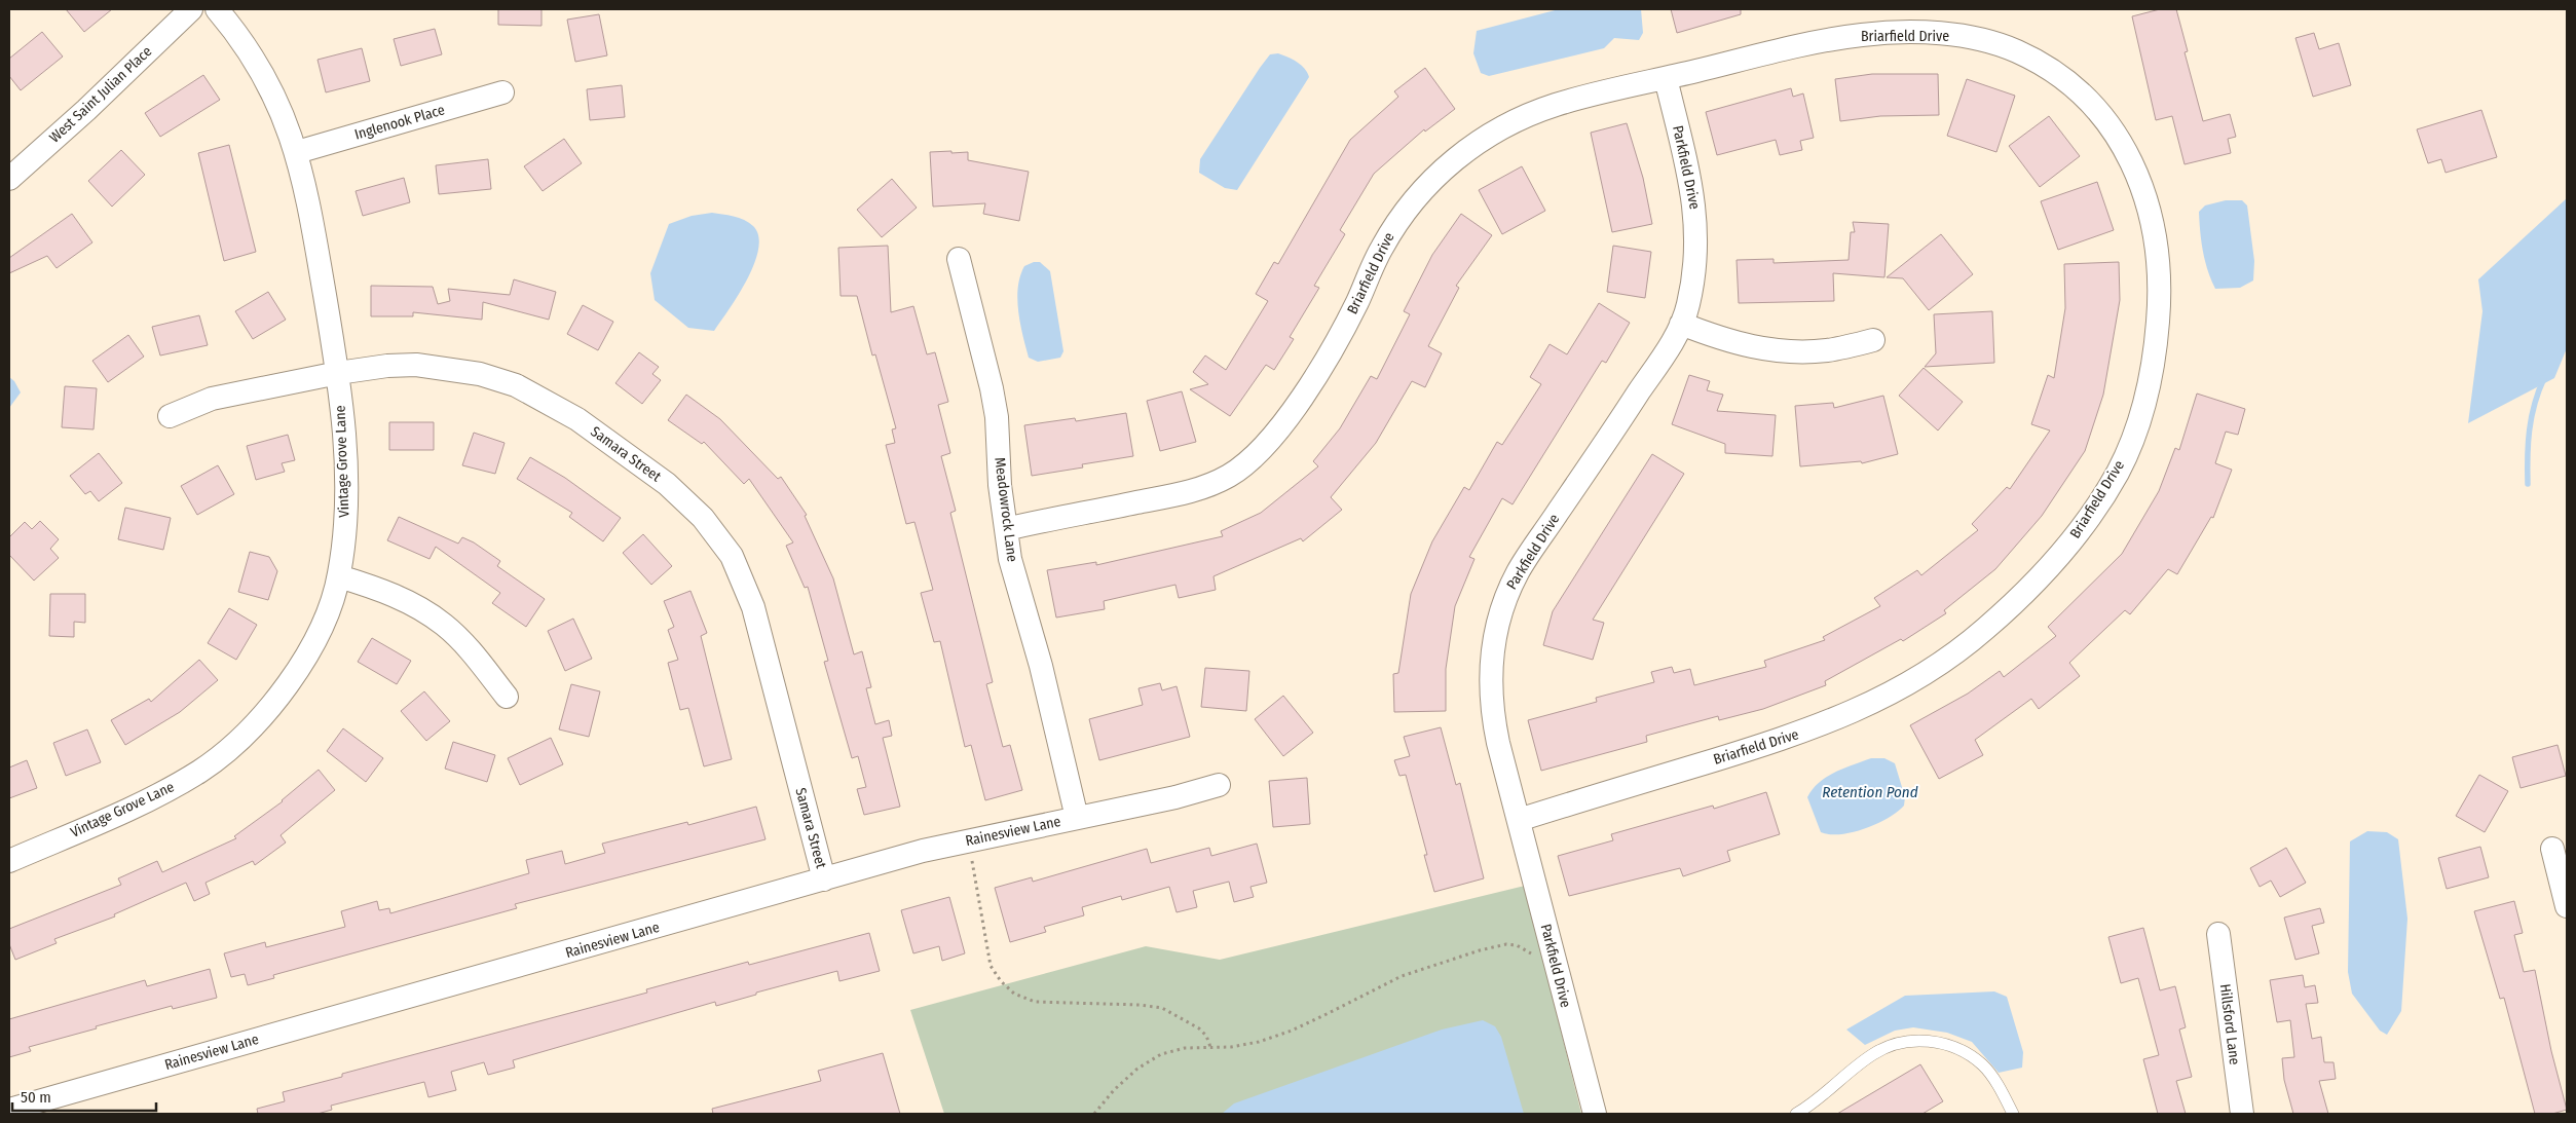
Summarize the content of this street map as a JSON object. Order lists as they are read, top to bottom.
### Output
{
  "streets": {
    "street": [
      "Briarfield Drive",
      "West Saint Julian Place",
      "Inglenook Place",
      "Parkfield Drive",
      "Samara Street",
      "Vintage Grove Lane",
      "Meadowrock Lane",
      "Rainesview Lane",
      "Hillsford Lane"
    ]
  },
  "crossings": [
    ["Briarfield Drive", "Parkfield Drive"],
    ["Briarfield Drive", "Meadowrock Lane"],
    ["Inglenook Place", "Vintage Grove Lane"],
    ["Samara Street", "Vintage Grove Lane"],
    ["Samara Street", "Rainesview Lane"],
    ["Meadowrock Lane", "Rainesview Lane"]
  ],
  "water": ["Retention Pond"],
  "scale_bar": "50 m"
}
